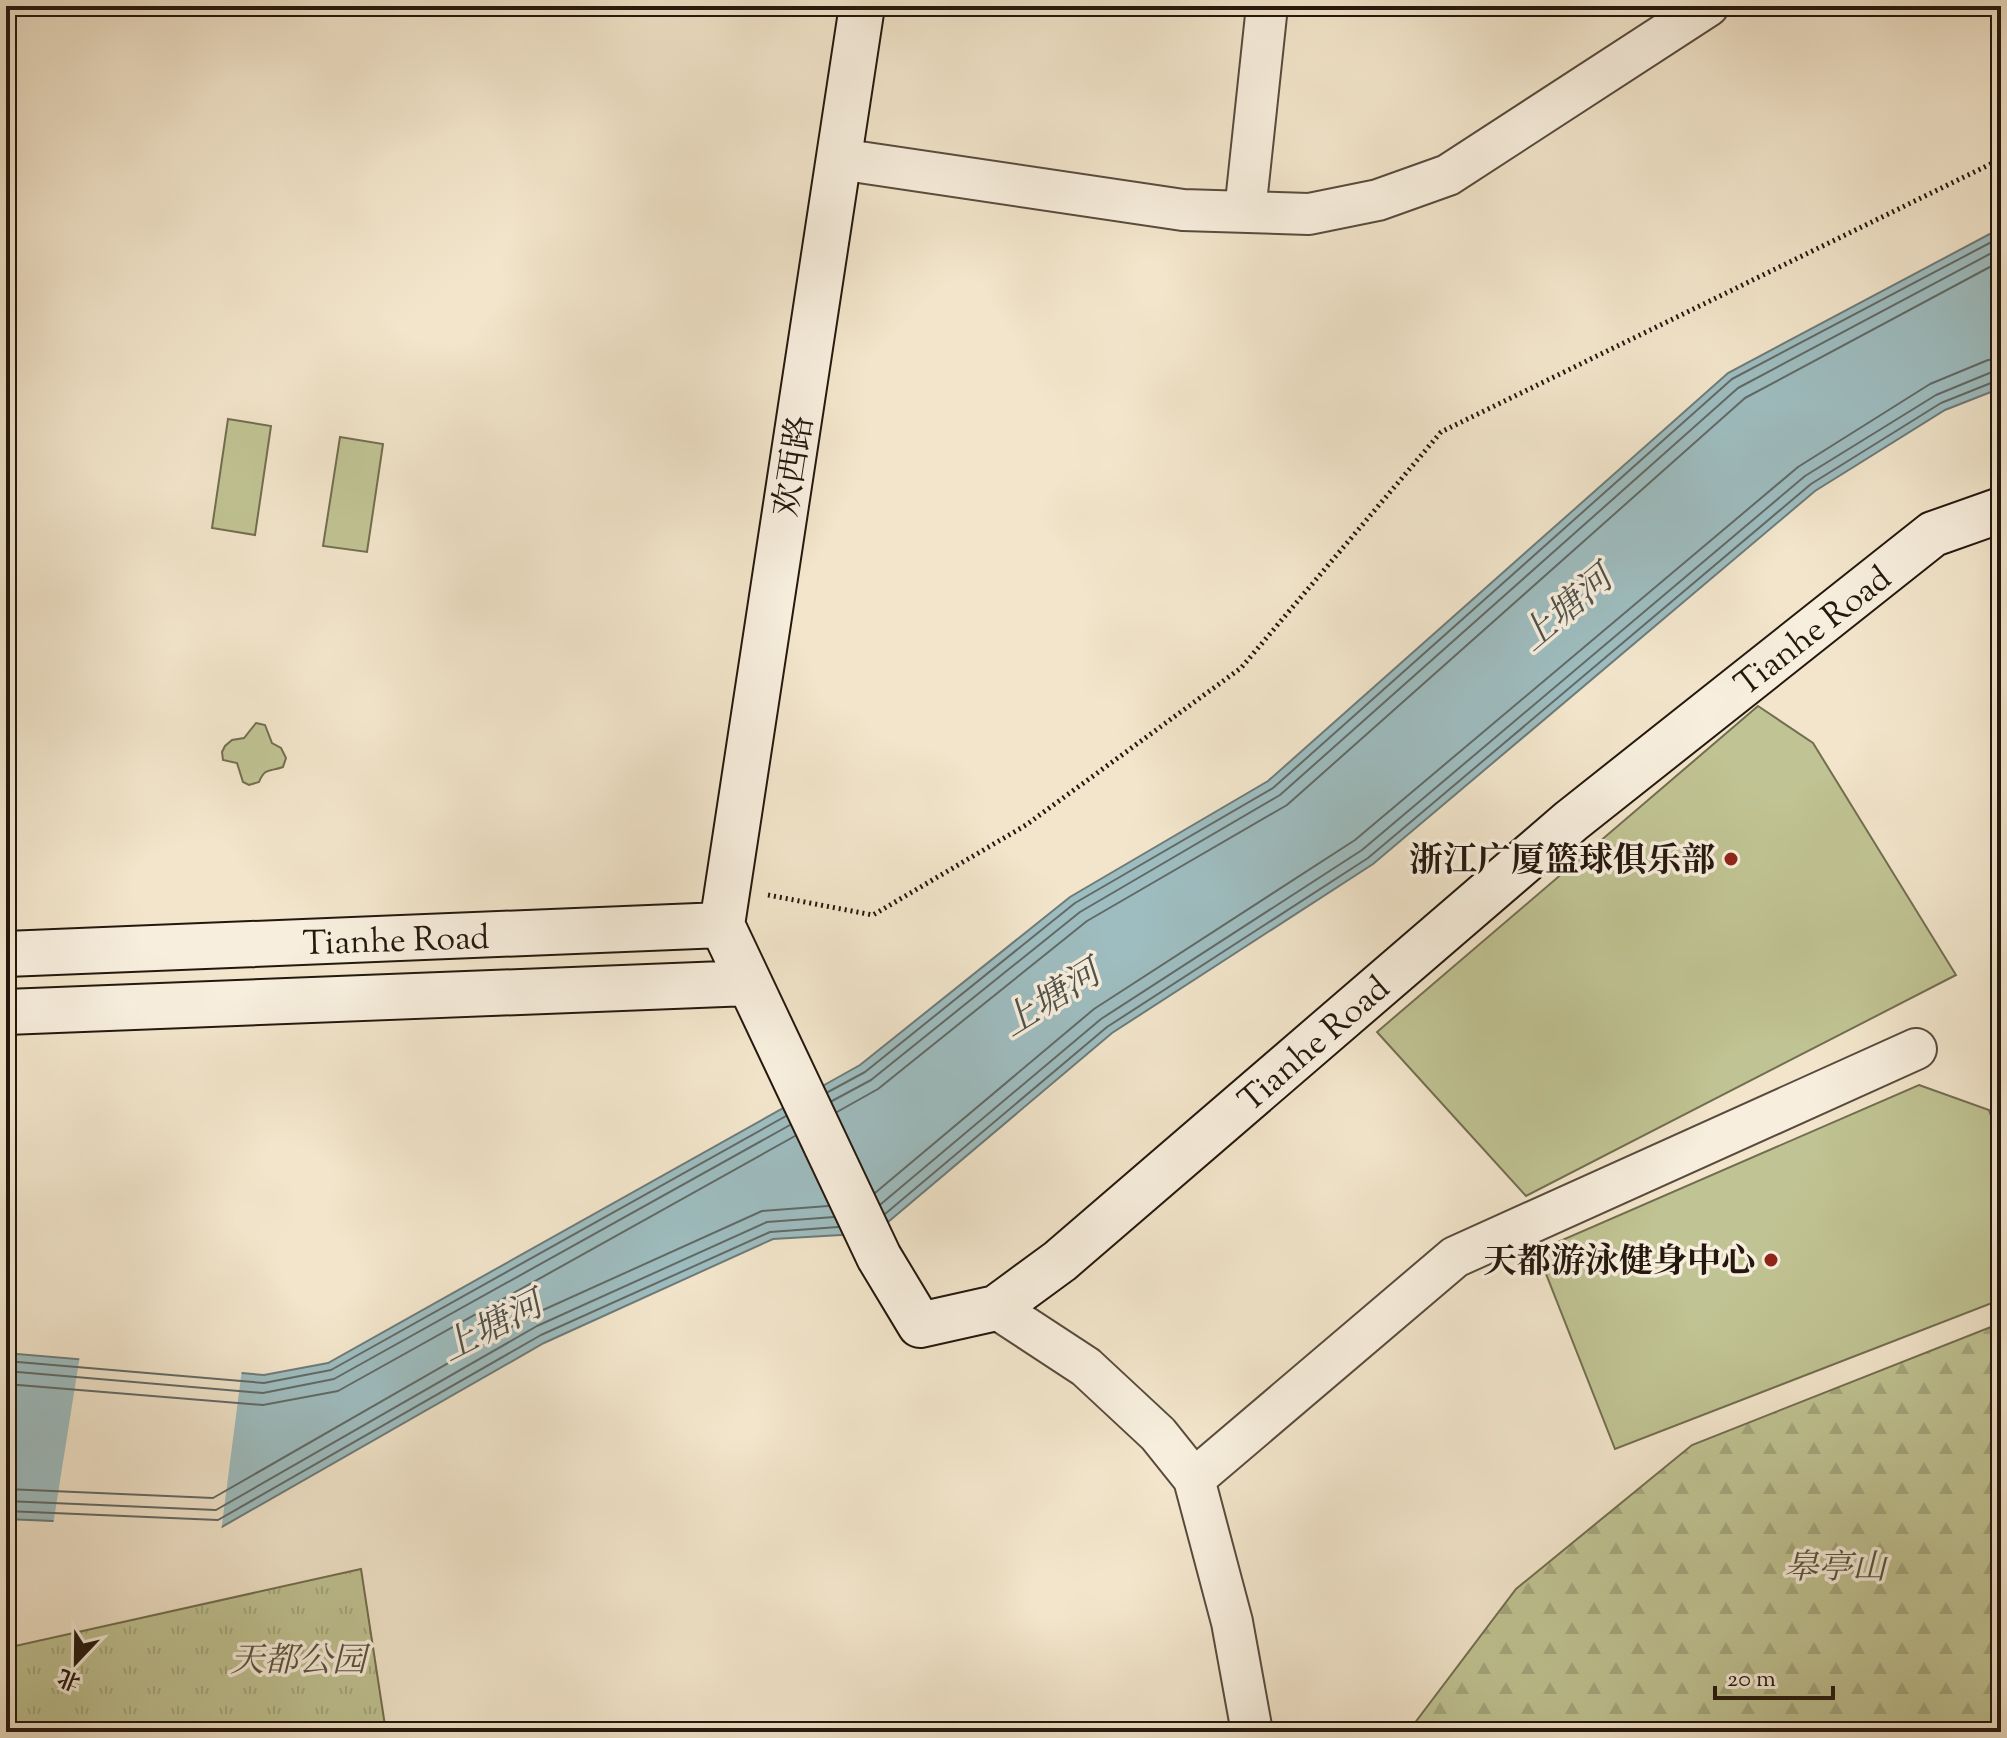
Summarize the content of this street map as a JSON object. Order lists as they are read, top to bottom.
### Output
{
  "streets": {
    "main road": ["欢西路", "Tianhe Road"]
  },
  "crossings": [
    ["欢西路", "Tianhe Road"]
  ],
  "water": ["上塘河"],
  "parks": ["皋亭山", "天都公园"],
  "places": ["浙江广厦篮球俱乐部", "天都游泳健身中心"],
  "scale_bar": "20 m",
  "north": "bottom"
}
